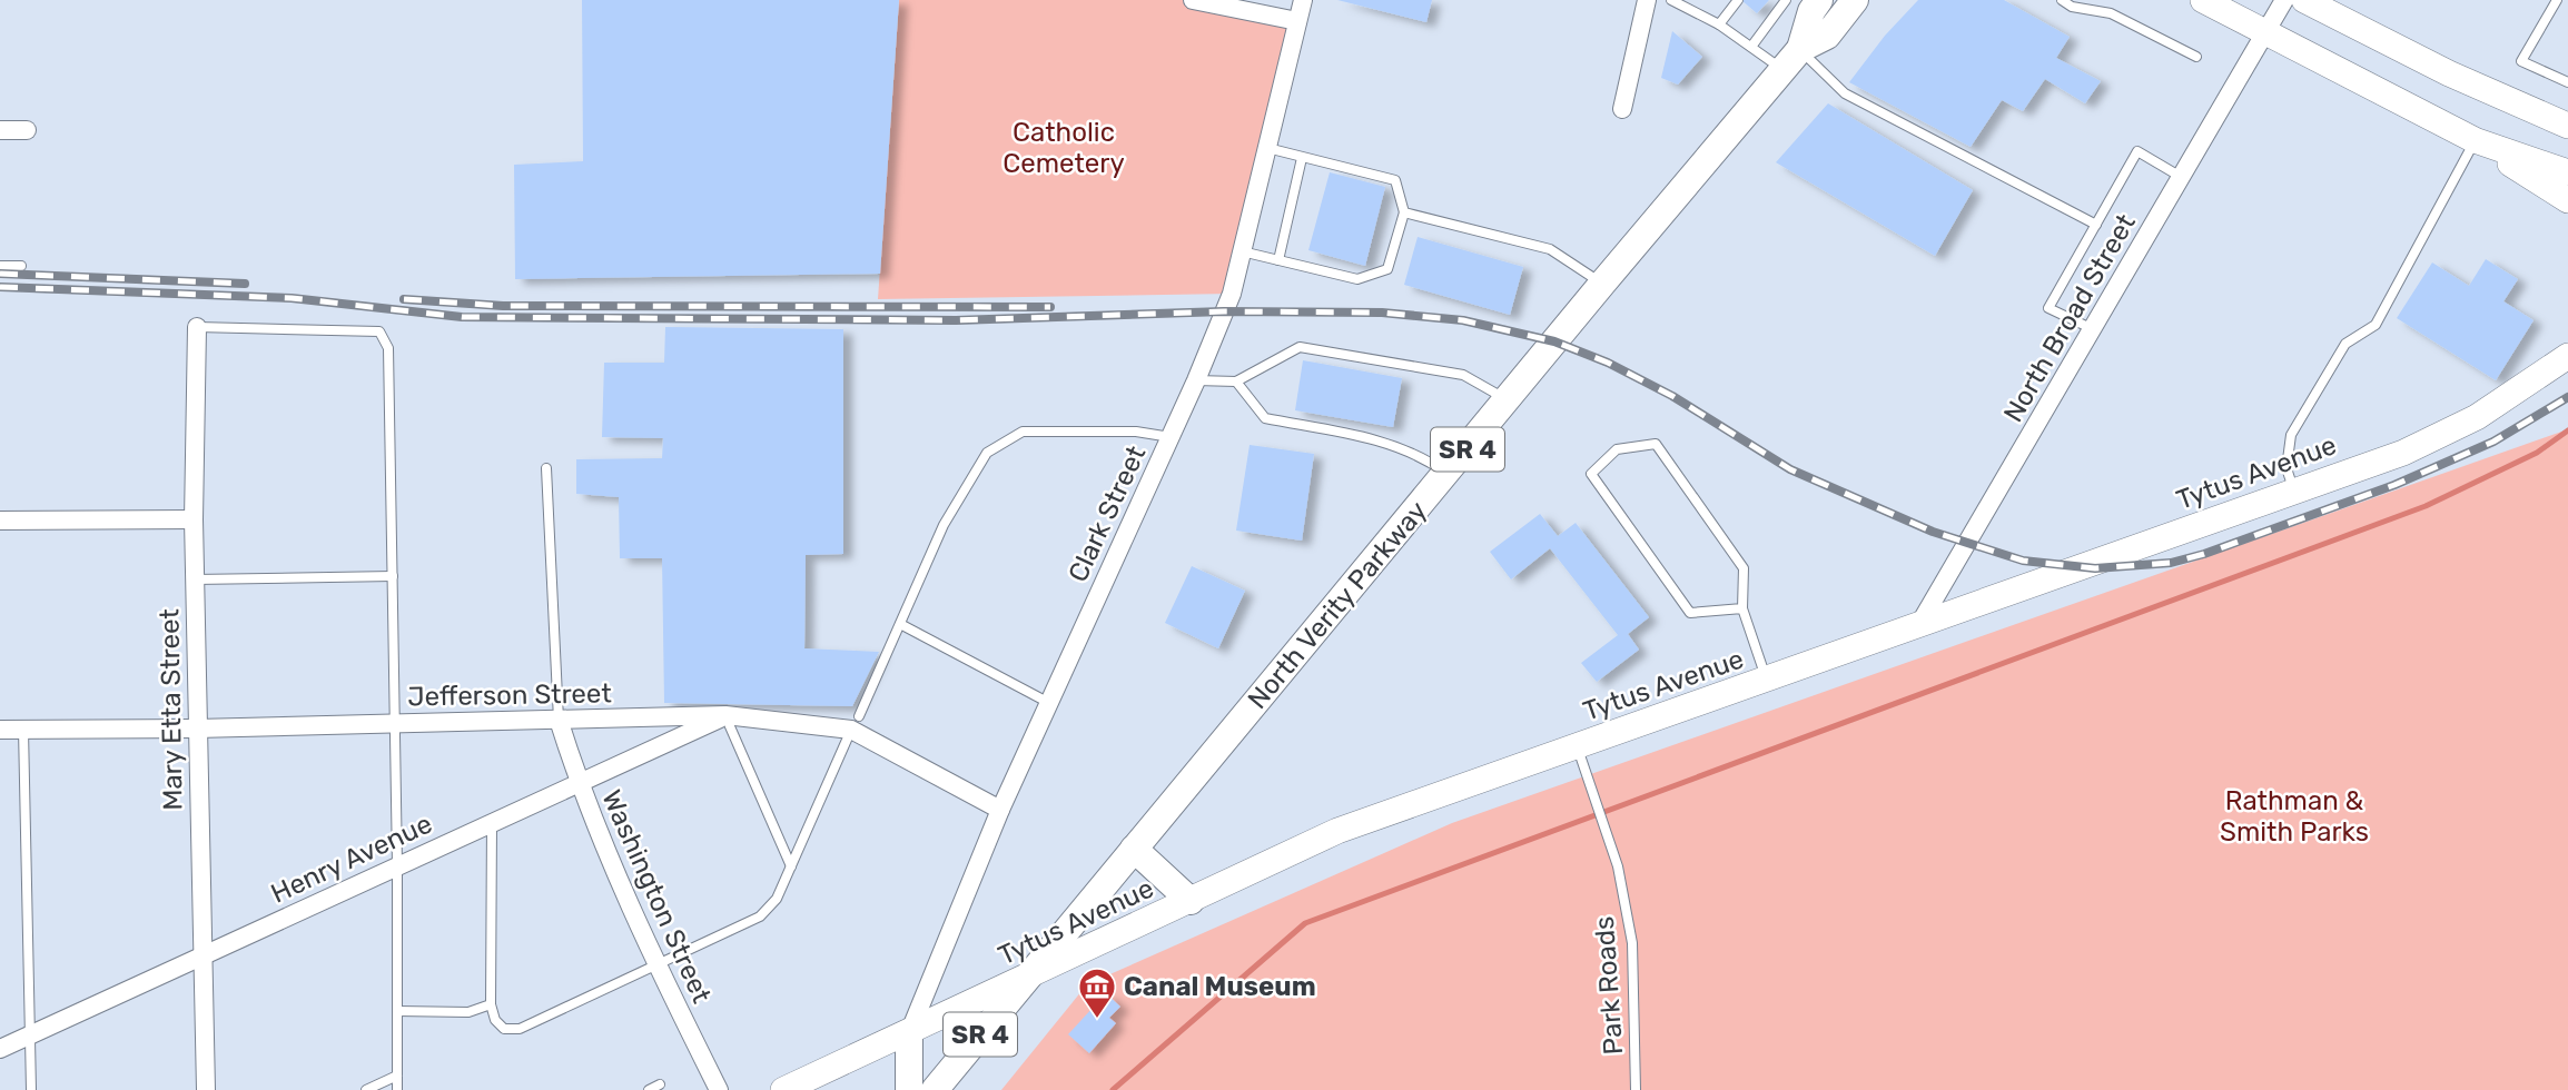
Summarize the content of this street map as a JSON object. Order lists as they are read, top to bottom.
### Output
{
  "streets": {
    "main road": ["SR 4", "North Verity Parkway"],
    "street": [
      "North Broad Street",
      "Tytus Avenue",
      "Clark Street",
      "Jefferson Street",
      "Mary Etta Street",
      "Henry Avenue",
      "Washington Street"
    ],
    "lane": ["Park Roads"]
  },
  "crossings": [
    ["North Broad Street", "Tytus Avenue"],
    ["Tytus Avenue", "Clark Street"],
    ["Tytus Avenue", "North Verity Parkway"],
    ["Tytus Avenue", "Park Roads"],
    ["Clark Street", "Jefferson Street"],
    ["Jefferson Street", "Mary Etta Street"],
    ["Jefferson Street", "Henry Avenue"],
    ["Jefferson Street", "Washington Street"],
    ["Mary Etta Street", "Henry Avenue"],
    ["Henry Avenue", "Washington Street"]
  ],
  "parks": ["Catholic Cemetery", "Rathman & Smith Parks"],
  "places": {
    "museum": ["Canal Museum"]
  }
}
